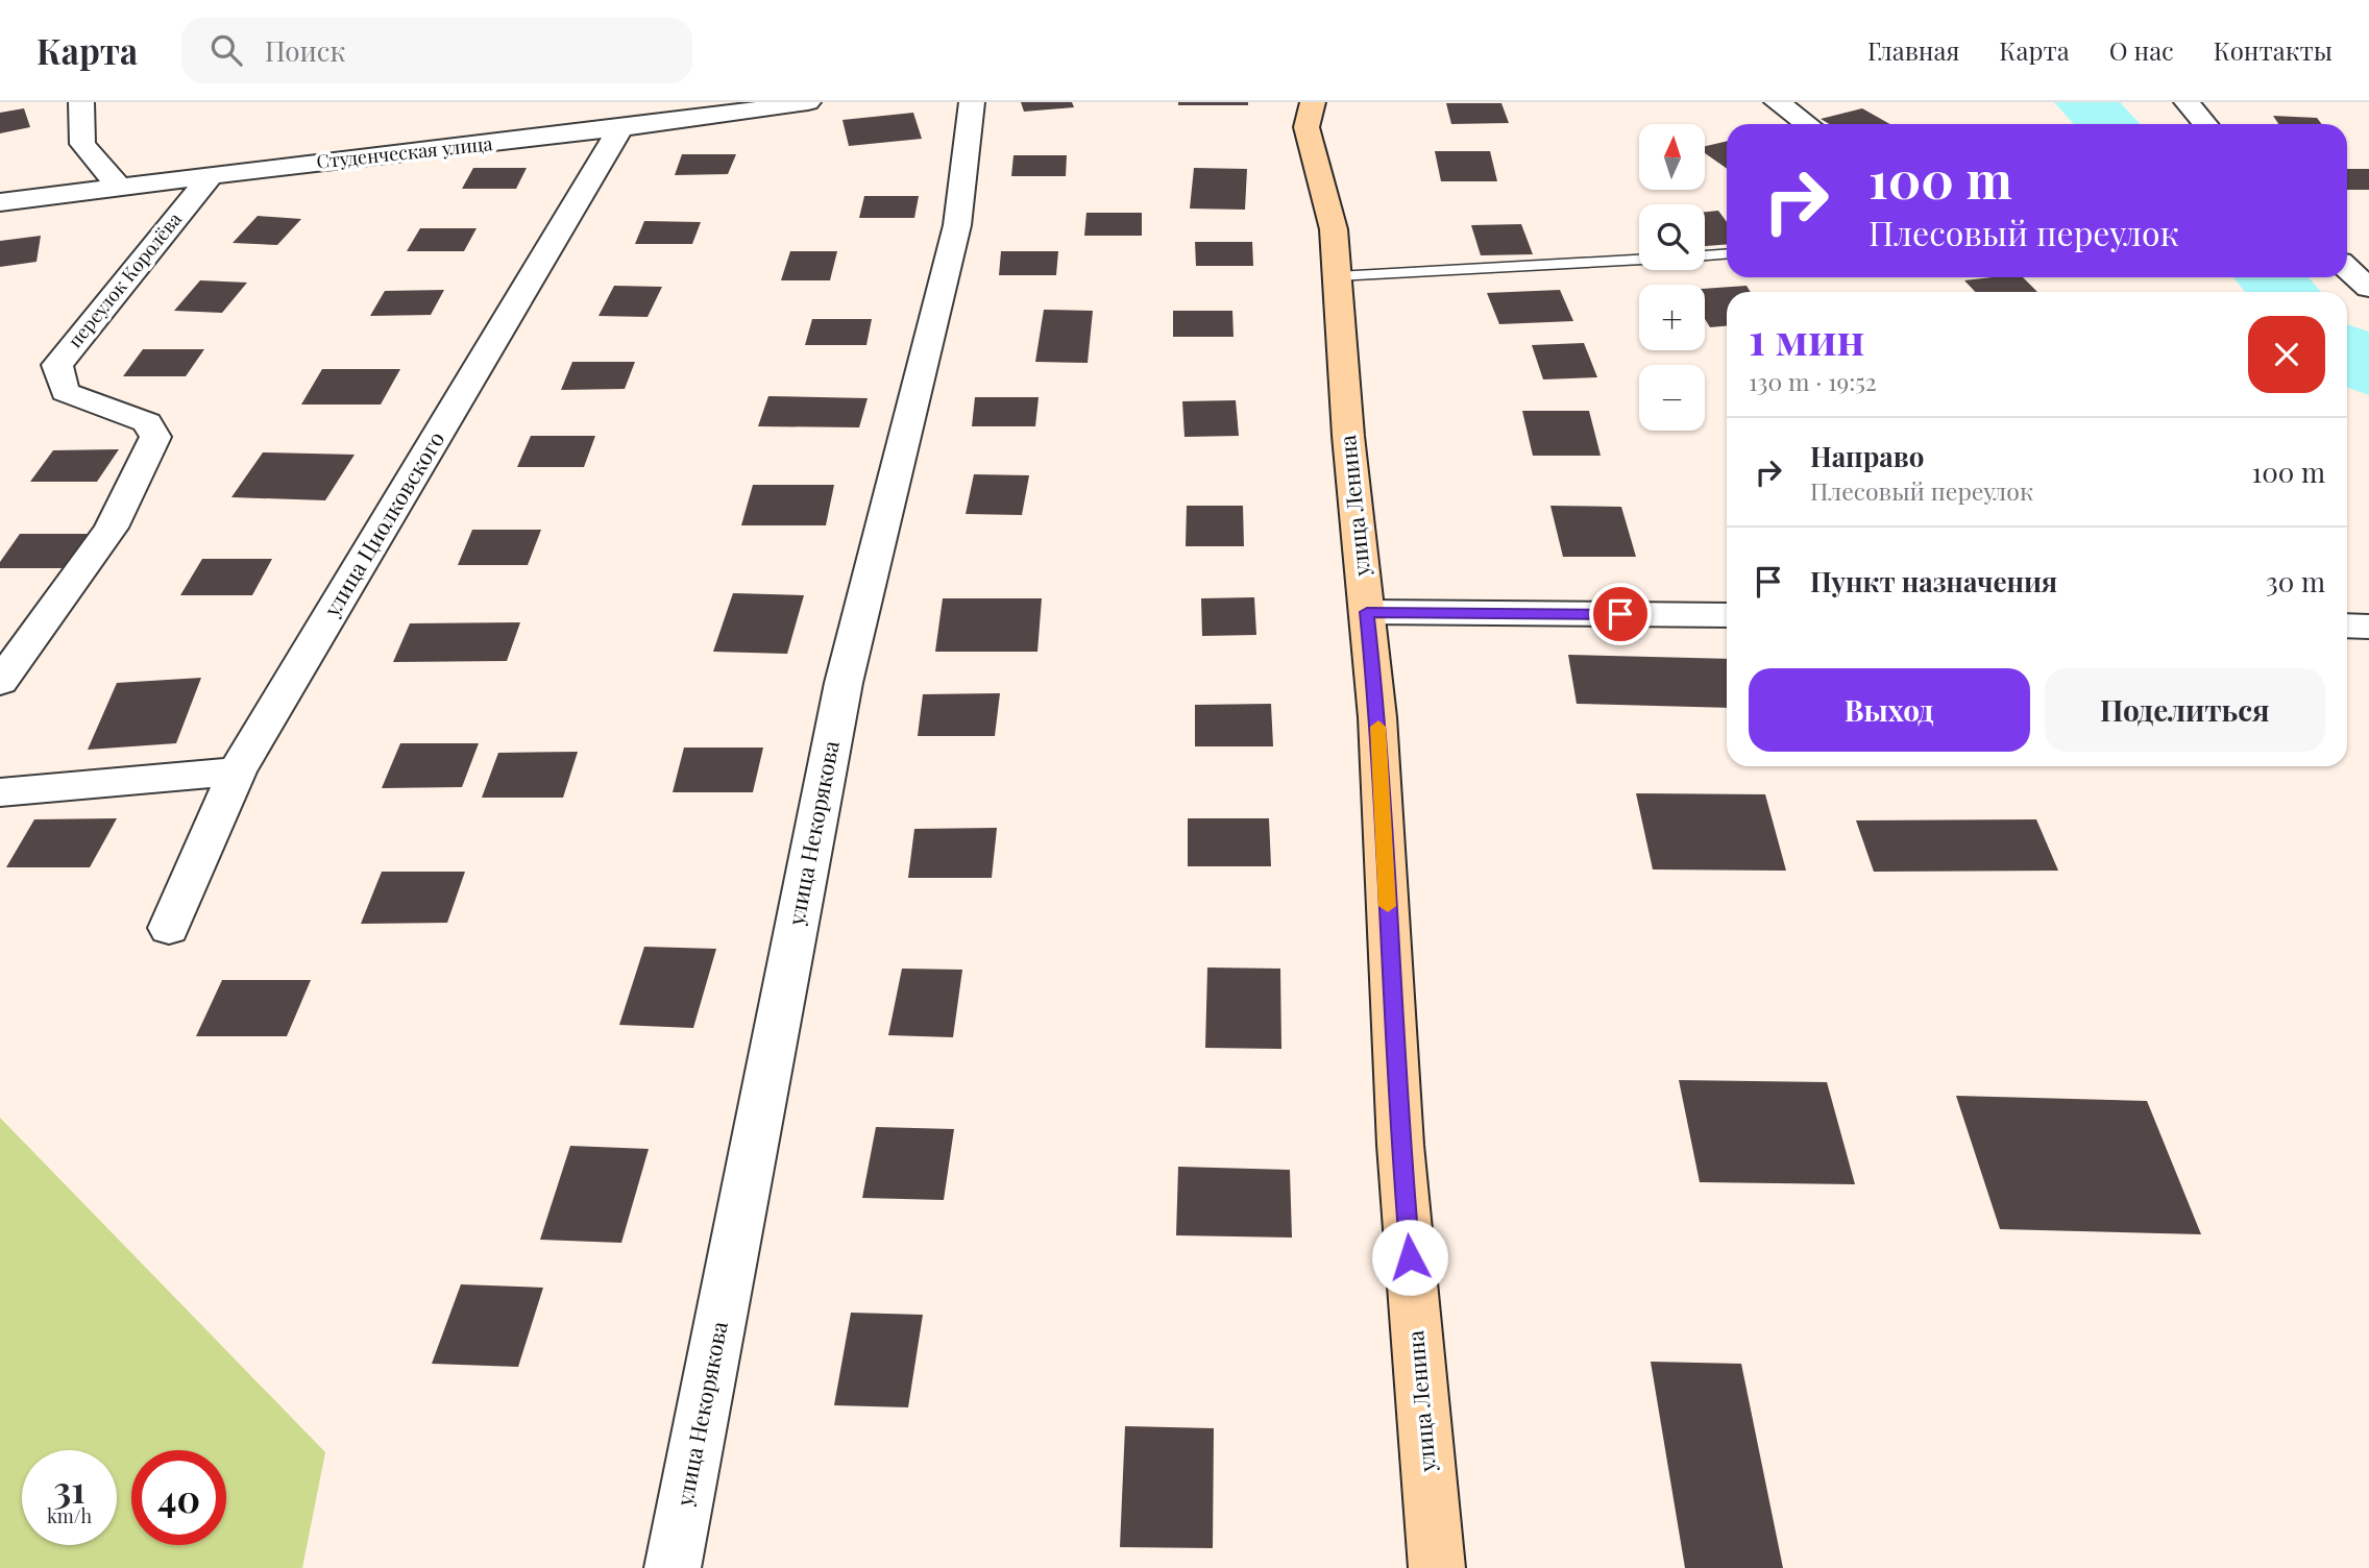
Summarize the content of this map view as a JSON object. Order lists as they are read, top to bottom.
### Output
{
  "streets": {
    "street": [
      "Студенческая улица",
      "переулок Королёва",
      "улица Ленина",
      "улица Циолковского",
      "улица Некорякова"
    ]
  },
  "crossings": [
    ["Студенческая улица", "переулок Королёва"],
    ["Студенческая улица", "улица Циолковского"]
  ],
  "north": "top",
  "page": {
    "header": "Карта",
    "search": "Поиск",
    "nav": [
      "Главная",
      "Карта",
      "О нас",
      "Контакты"
    ],
    "map_buttons": ["+", "−"],
    "turn": ["100 m", "Плесовый переулок"],
    "heading": ["1 мин", "130 m · 19:52"],
    "list": [
      {
        "name": "Направо",
        "note": "Плесовый переулок",
        "value": "100 m"
      },
      {
        "name": "Пункт назначения",
        "value": "30 m"
      }
    ],
    "buttons": ["Выход", "Поделиться"],
    "speed": "31 km/h",
    "limit": "40"
  }
}
